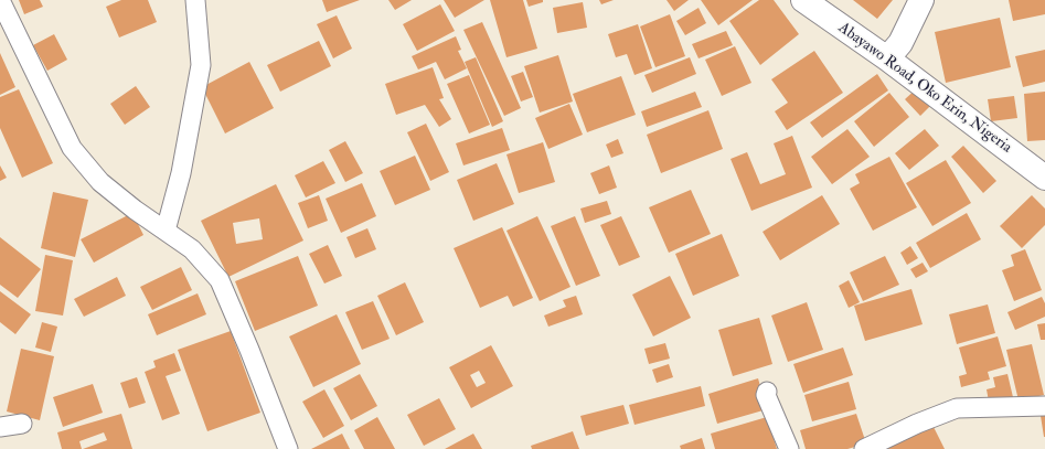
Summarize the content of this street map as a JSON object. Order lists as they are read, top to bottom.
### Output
{
  "streets": {
    "street": ["Abayawo Road, Oko Erin, Nigeria"]
  }
}
